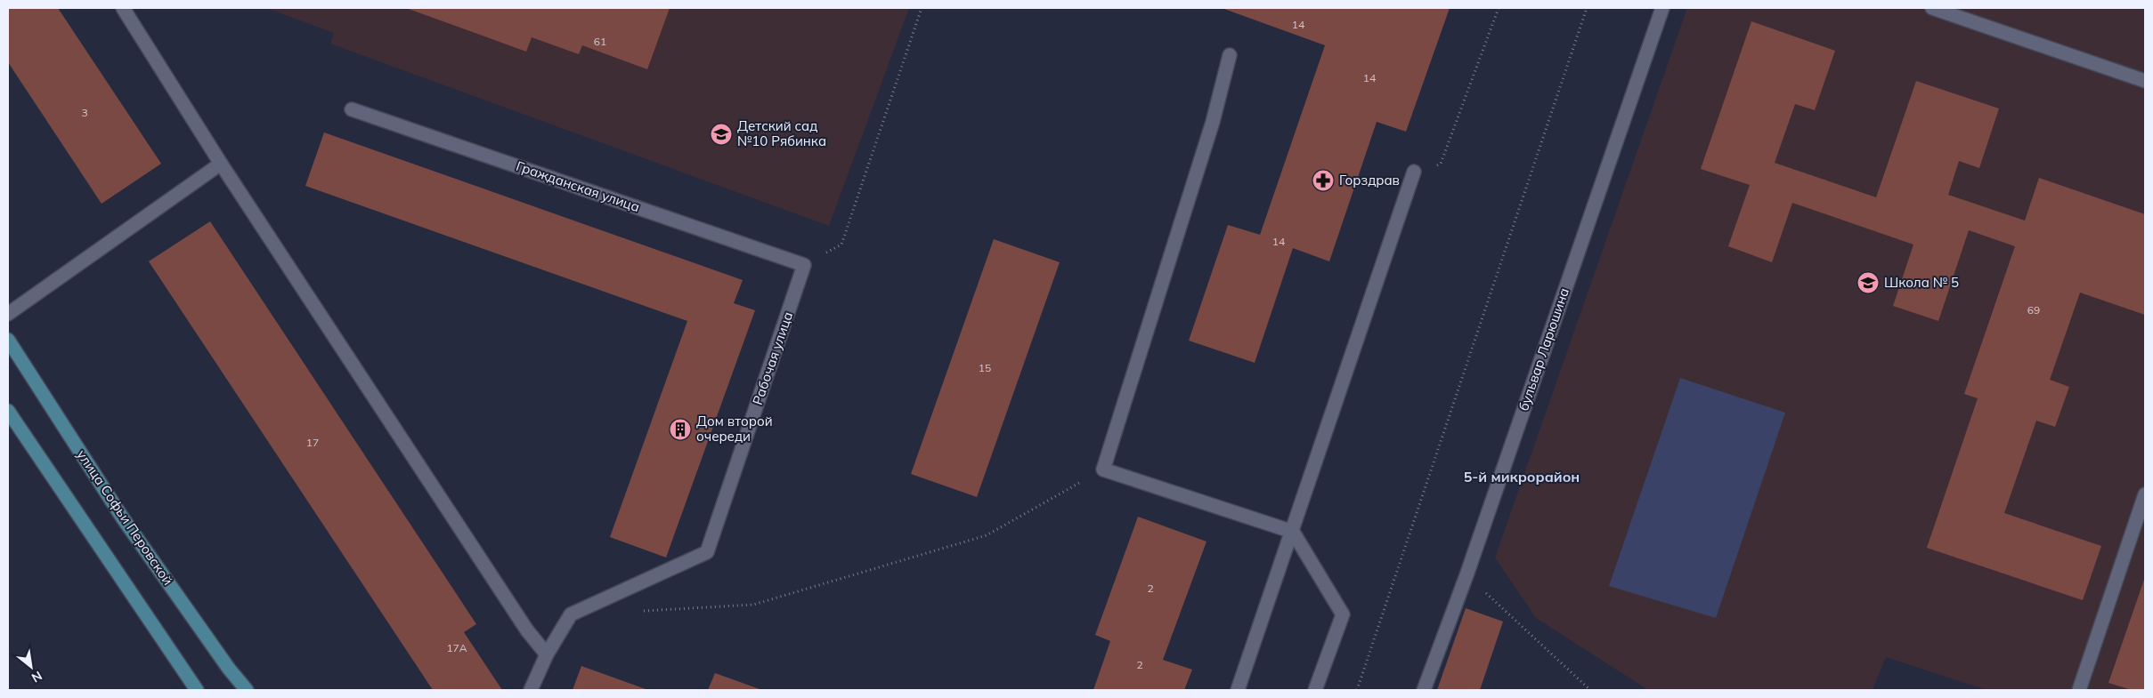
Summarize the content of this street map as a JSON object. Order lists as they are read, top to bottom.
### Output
{
  "streets": {
    "street": [
      "Гражданская улица",
      "бульвар Ларюшина",
      "Рабочая улица",
      "улица Софьи Перовской"
    ]
  },
  "crossings": [
    ["Гражданская улица", "Рабочая улица"]
  ],
  "districts": ["5-й микрорайон"],
  "places": {
    "school or university": ["Детский сад №10 Рябинка", "Школа № 5"],
    "pharmacy": ["Горздрав"],
    "building": ["Дом второй очереди"]
  },
  "house_numbers": [
    "14",
    "61",
    "14",
    "3",
    "14",
    "69",
    "15",
    "17",
    "2",
    "17А",
    "2"
  ],
  "north": "bottom right"
}
